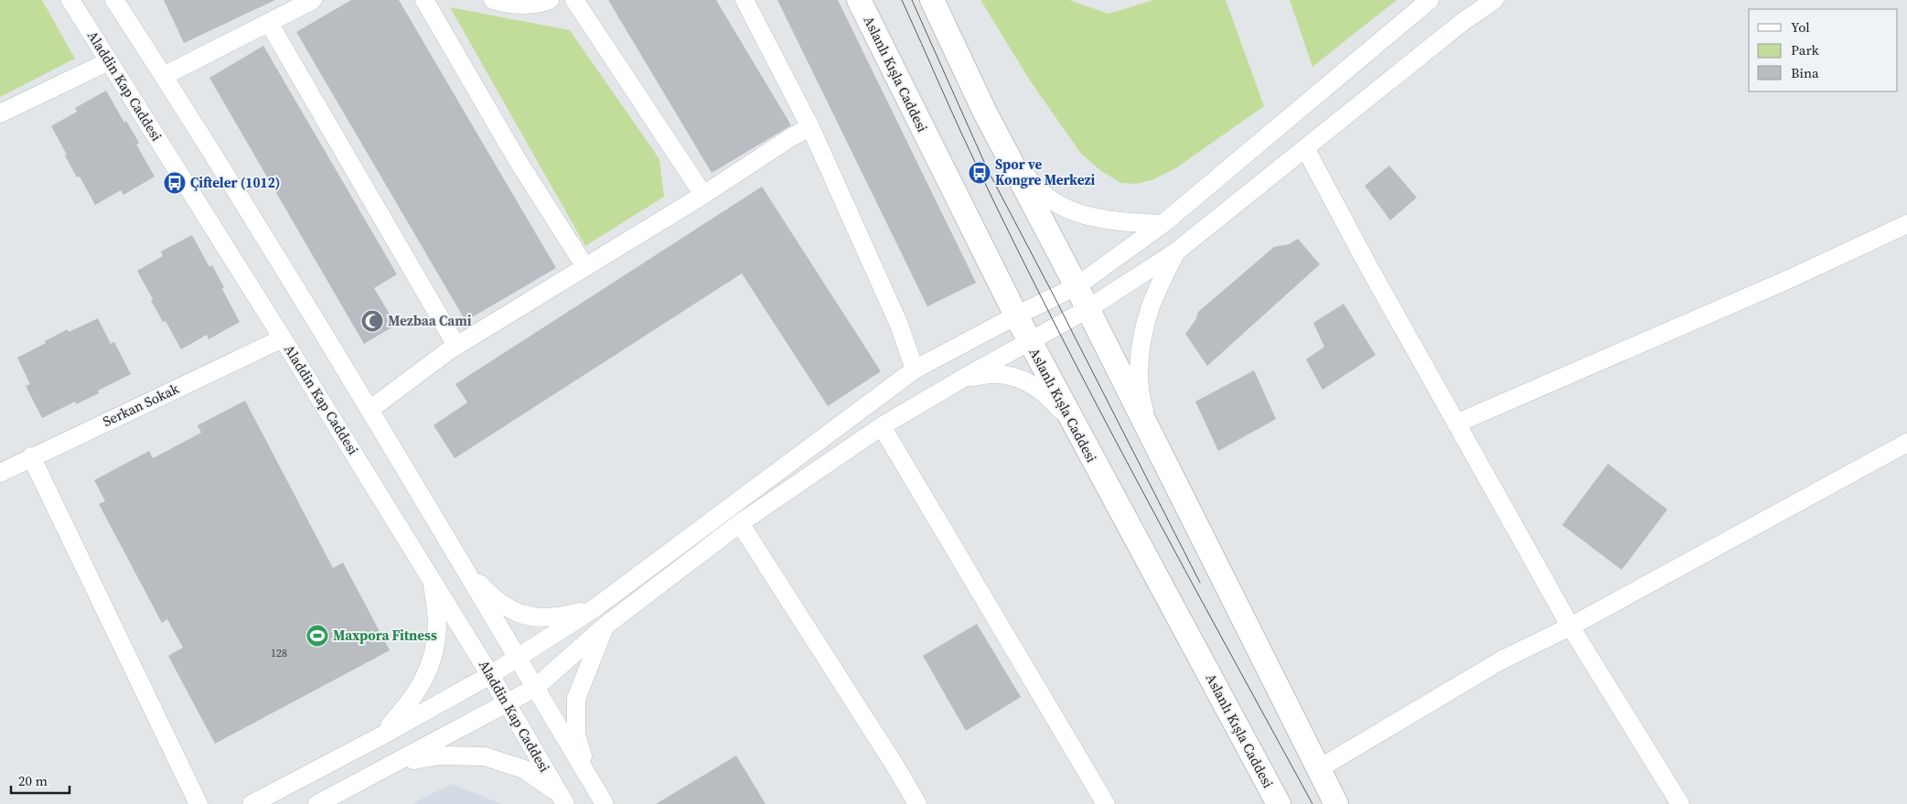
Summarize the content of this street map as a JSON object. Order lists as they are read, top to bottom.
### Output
{
  "streets": {
    "main road": ["Aslanlı Kışla Caddesi"],
    "street": ["Aladdin Kap Caddesi", "Serkan Sokak"]
  },
  "crossings": [
    ["Aladdin Kap Caddesi", "Serkan Sokak"]
  ],
  "places": {
    "bus stop": ["Spor ve Kongre Merkezi", "Çifteler (1012)"],
    "mosque": ["Mezbaa Cami"],
    "sports": ["Maxpora Fitness"]
  },
  "house_numbers": ["128"],
  "legend": ["Yol", "Park", "Bina"],
  "scale_bar": "20 m"
}
